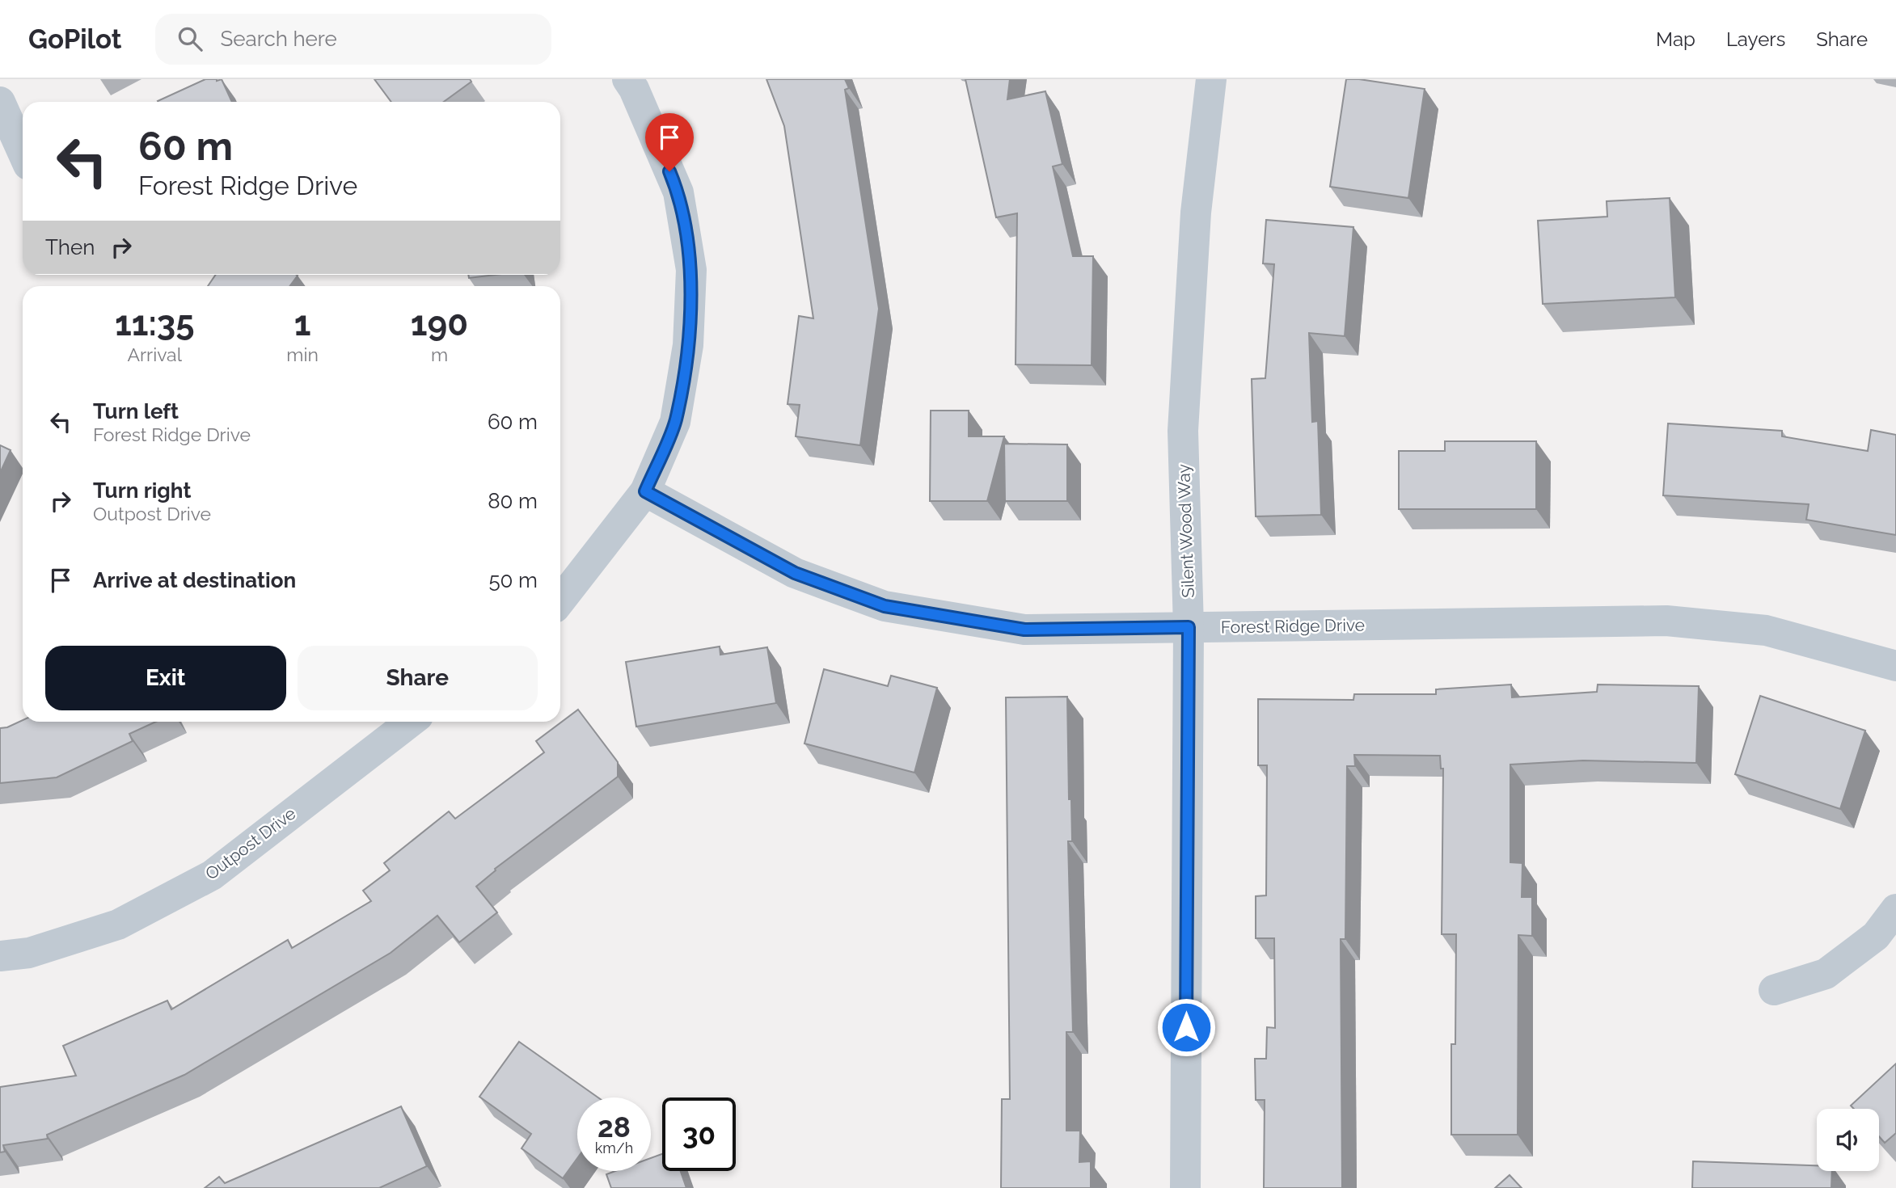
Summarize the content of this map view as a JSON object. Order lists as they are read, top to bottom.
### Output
{
  "streets": {
    "street": ["Silent Wood Way", "Forest Ridge Drive", "Outpost Drive"]
  },
  "crossings": [
    ["Silent Wood Way", "Forest Ridge Drive"]
  ],
  "page": {
    "header": "GoPilot",
    "search": "Search here",
    "nav": ["Map", "Layers", "Share"],
    "turn": ["60 m", "Forest Ridge Drive"],
    "then": "Then",
    "eta": [
      "11:35",
      "Arrival",
      "1",
      "min",
      "190",
      "m"
    ],
    "list": [
      {
        "name": "Turn left",
        "note": "Forest Ridge Drive",
        "value": "60 m"
      },
      {
        "name": "Turn right",
        "note": "Outpost Drive",
        "value": "80 m"
      },
      {
        "name": "Arrive at destination",
        "value": "50 m"
      }
    ],
    "buttons": ["Exit", "Share"],
    "speed": "28 km/h",
    "limit": "30"
  }
}
